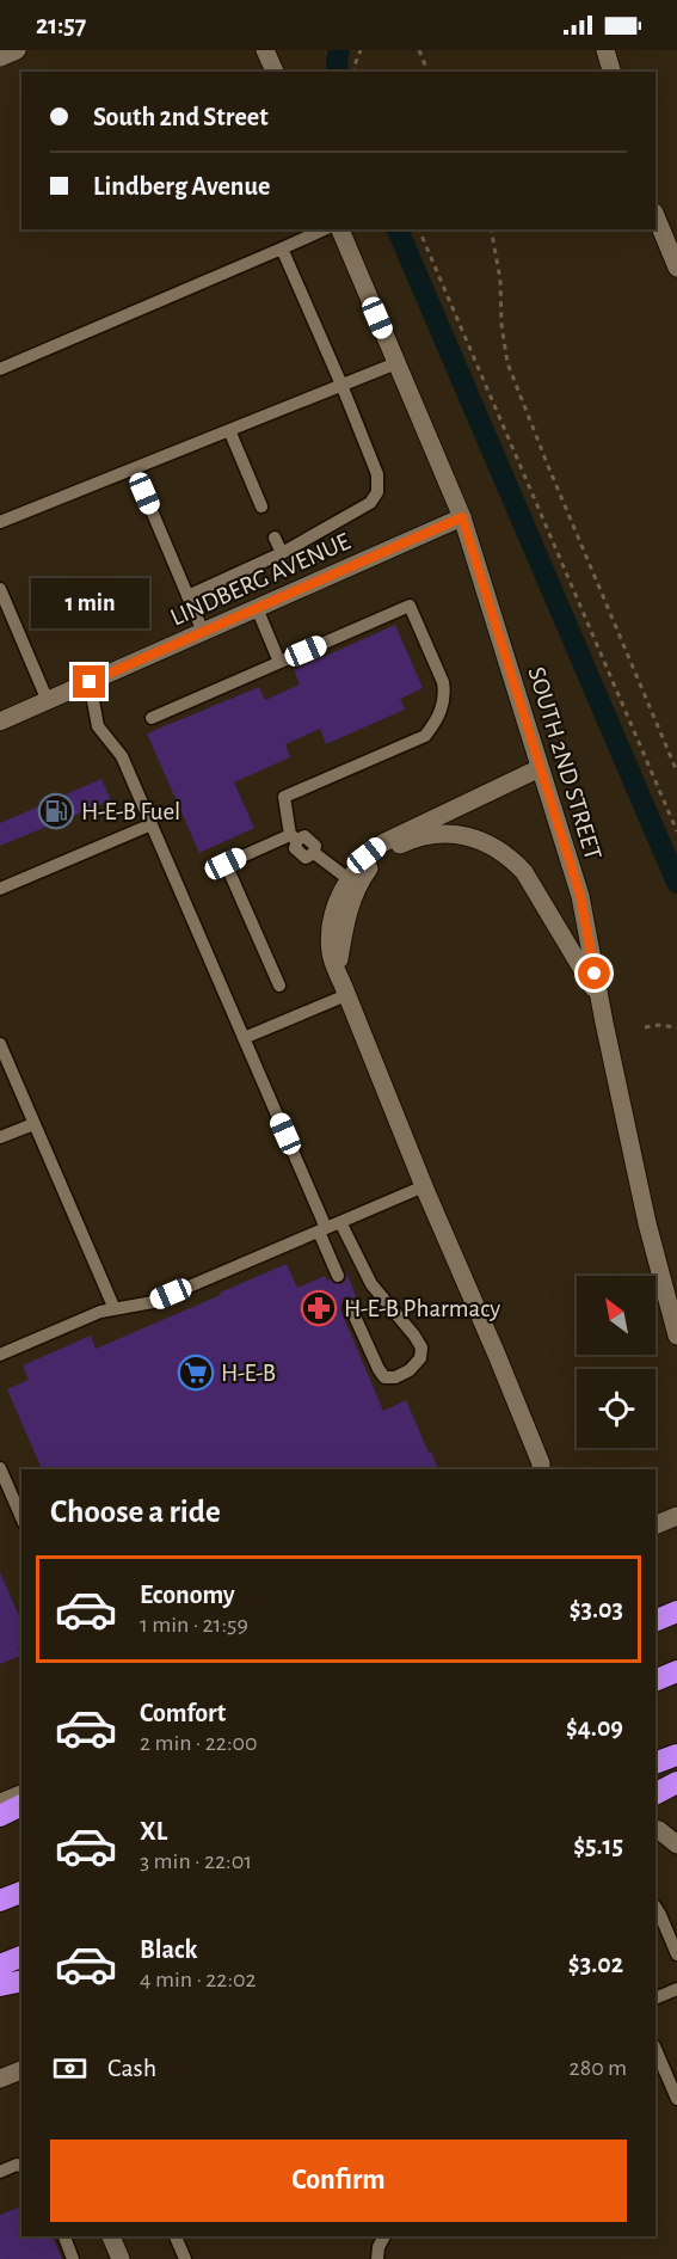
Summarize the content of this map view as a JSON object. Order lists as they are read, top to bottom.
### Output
{
  "streets": {
    "main road": ["LINDBERG AVENUE", "SOUTH 2ND STREET"]
  },
  "crossings": [
    ["LINDBERG AVENUE", "SOUTH 2ND STREET"]
  ],
  "places": {
    "fuel station": ["H-E-B Fuel"],
    "pharmacy": ["H-E-B Pharmacy"],
    "supermarket": ["H-E-B"]
  },
  "north": "top left",
  "page": {
    "status": "21:57",
    "banner": ["South 2nd Street", "Lindberg Avenue"],
    "bubble": "1 min",
    "heading": "Choose a ride",
    "list": [
      {
        "name": "Economy",
        "note": "1 min · 21:59",
        "value": "$3.03"
      },
      {
        "name": "Comfort",
        "note": "2 min · 22:00",
        "value": "$4.09"
      },
      {
        "name": "XL",
        "note": "3 min · 22:01",
        "value": "$5.15"
      },
      {
        "name": "Black",
        "note": "4 min · 22:02",
        "value": "$3.02"
      }
    ],
    "pay": ["Cash", "280 m"],
    "buttons": "Confirm"
  }
}
